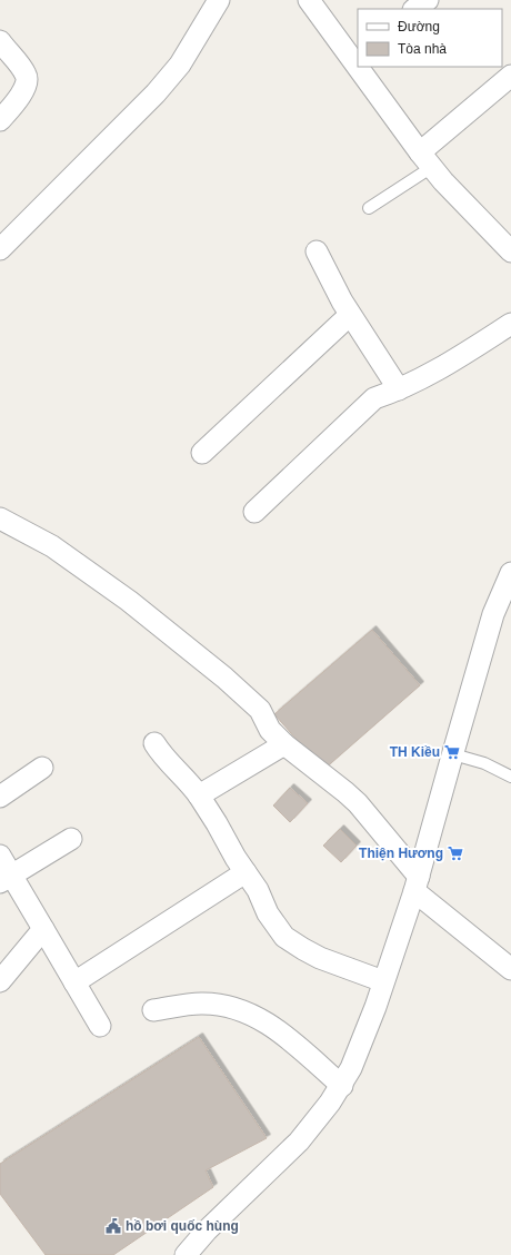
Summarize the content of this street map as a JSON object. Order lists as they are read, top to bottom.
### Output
{
  "places": {
    "supermarket": ["TH Kiều", "Thiện Hương"],
    "public building": ["hồ bơi quốc hùng"]
  },
  "legend": ["Đường", "Tòa nhà"]
}
